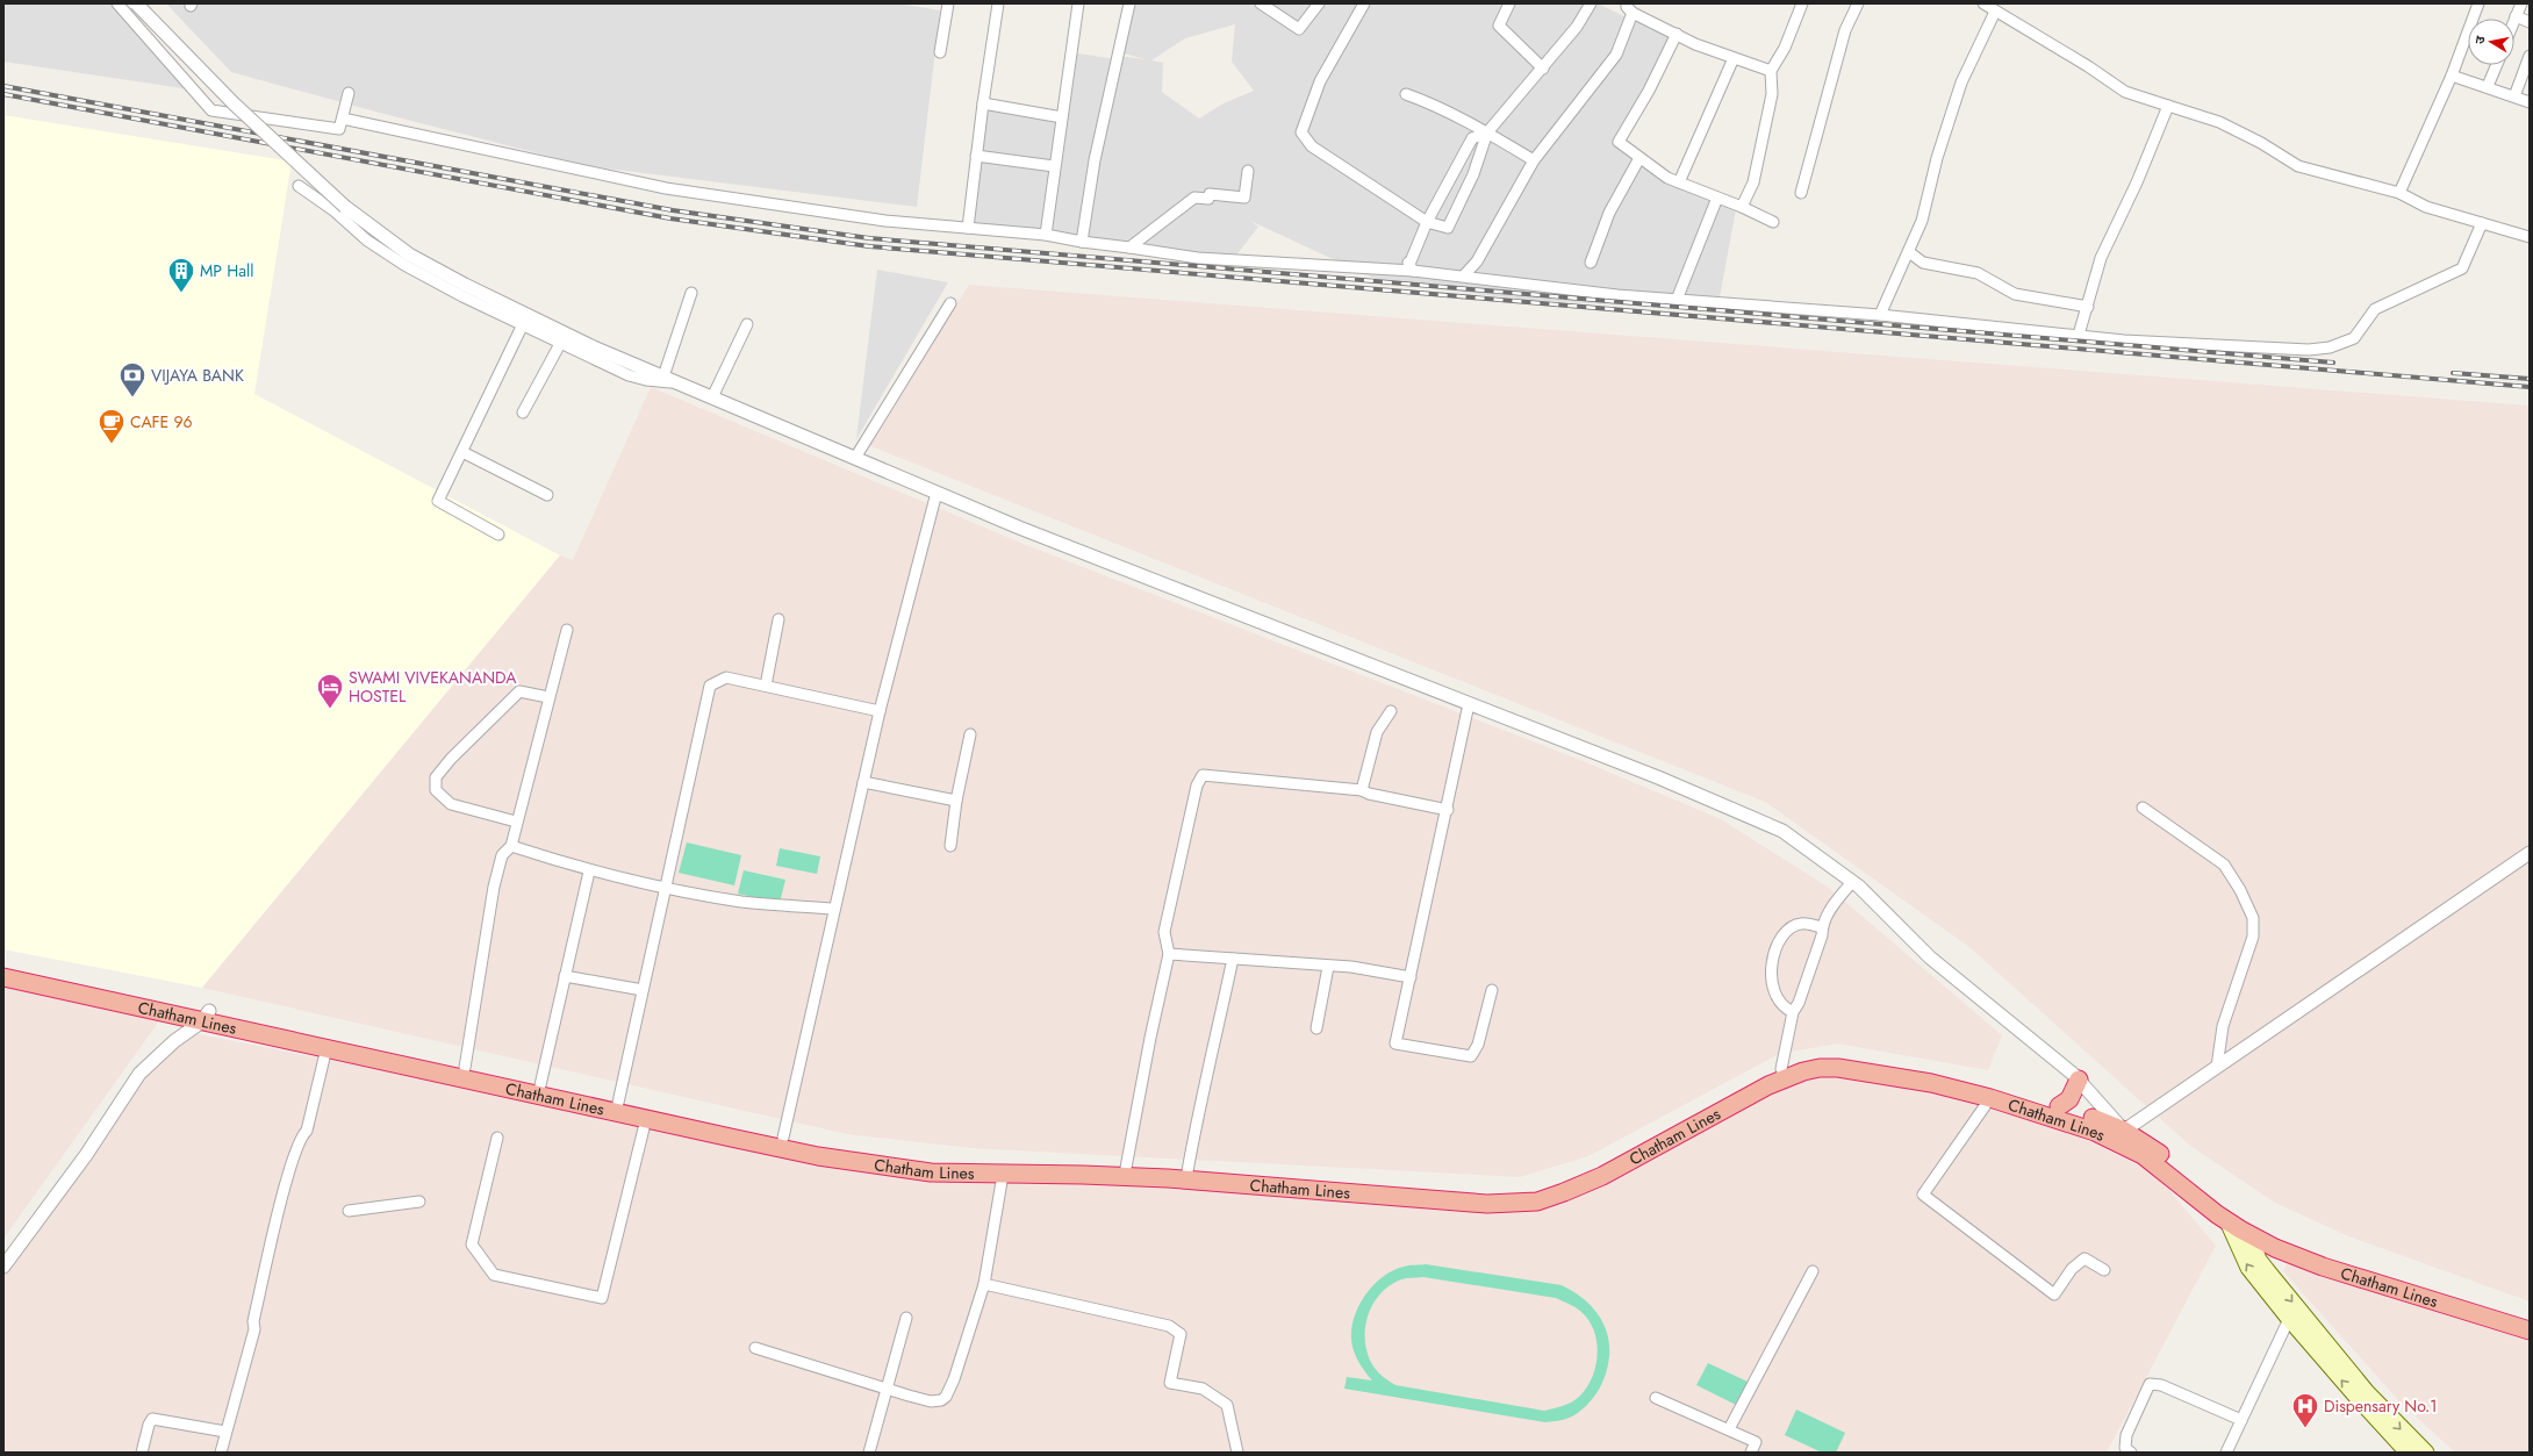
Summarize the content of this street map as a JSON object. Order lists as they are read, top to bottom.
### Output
{
  "streets": {
    "highway": ["Chatham Lines"]
  },
  "places": {
    "building": ["MP Hall"],
    "bank": ["VIJAYA BANK"],
    "cafe": ["CAFE 96"],
    "hotel": ["SWAMI VIVEKANANDA HOSTEL"],
    "hospital": ["Dispensary No.1"]
  },
  "north": "left"
}
